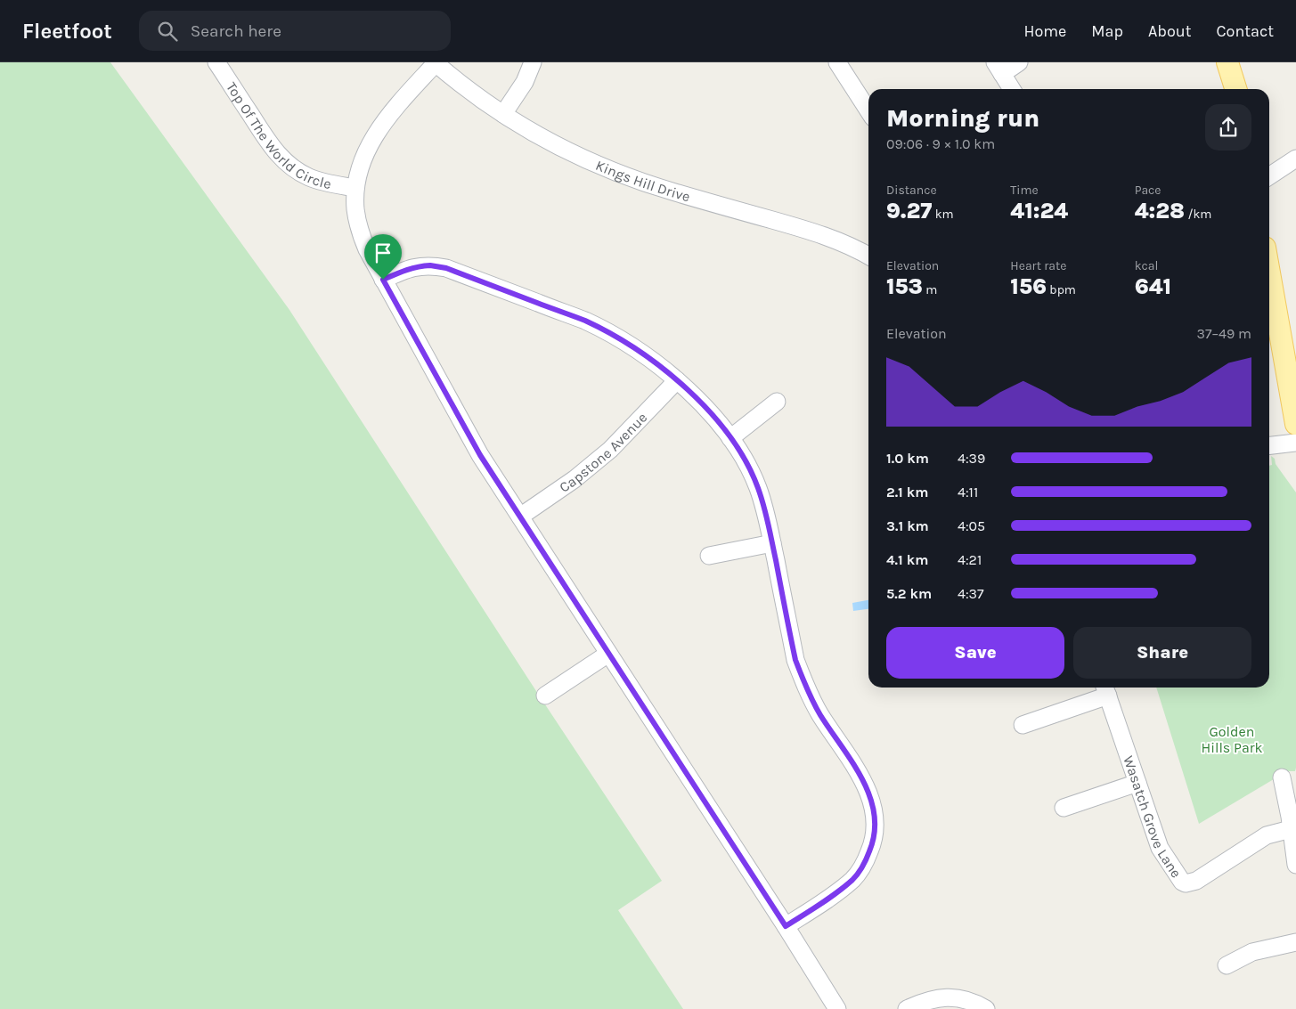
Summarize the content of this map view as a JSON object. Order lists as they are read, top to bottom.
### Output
{
  "streets": {
    "street": [
      "Top Of The World Circle",
      "Kings Hill Drive",
      "Capstone Avenue",
      "Wasatch Grove Lane"
    ]
  },
  "parks": ["Golden Hills Park"],
  "page": {
    "header": "Fleetfoot",
    "search": "Search here",
    "nav": [
      "Home",
      "Map",
      "About",
      "Contact"
    ],
    "heading": ["Morning run", "09:06 · 9 × 1.0 km"],
    "stats": [
      ["Distance", "9.27 km"],
      ["Time", "41:24"],
      ["Pace", "4:28 /km"],
      ["Elevation", "153 m"],
      ["Heart rate", "156 bpm"],
      ["kcal", "641"]
    ],
    "chart": ["Elevation", "37–49 m"],
    "list": [
      {
        "name": "1.0 km",
        "note": "4:39"
      },
      {
        "name": "2.1 km",
        "note": "4:11"
      },
      {
        "name": "3.1 km",
        "note": "4:05"
      },
      {
        "name": "4.1 km",
        "note": "4:21"
      },
      {
        "name": "5.2 km",
        "note": "4:37"
      }
    ],
    "buttons": ["Save", "Share"]
  }
}
